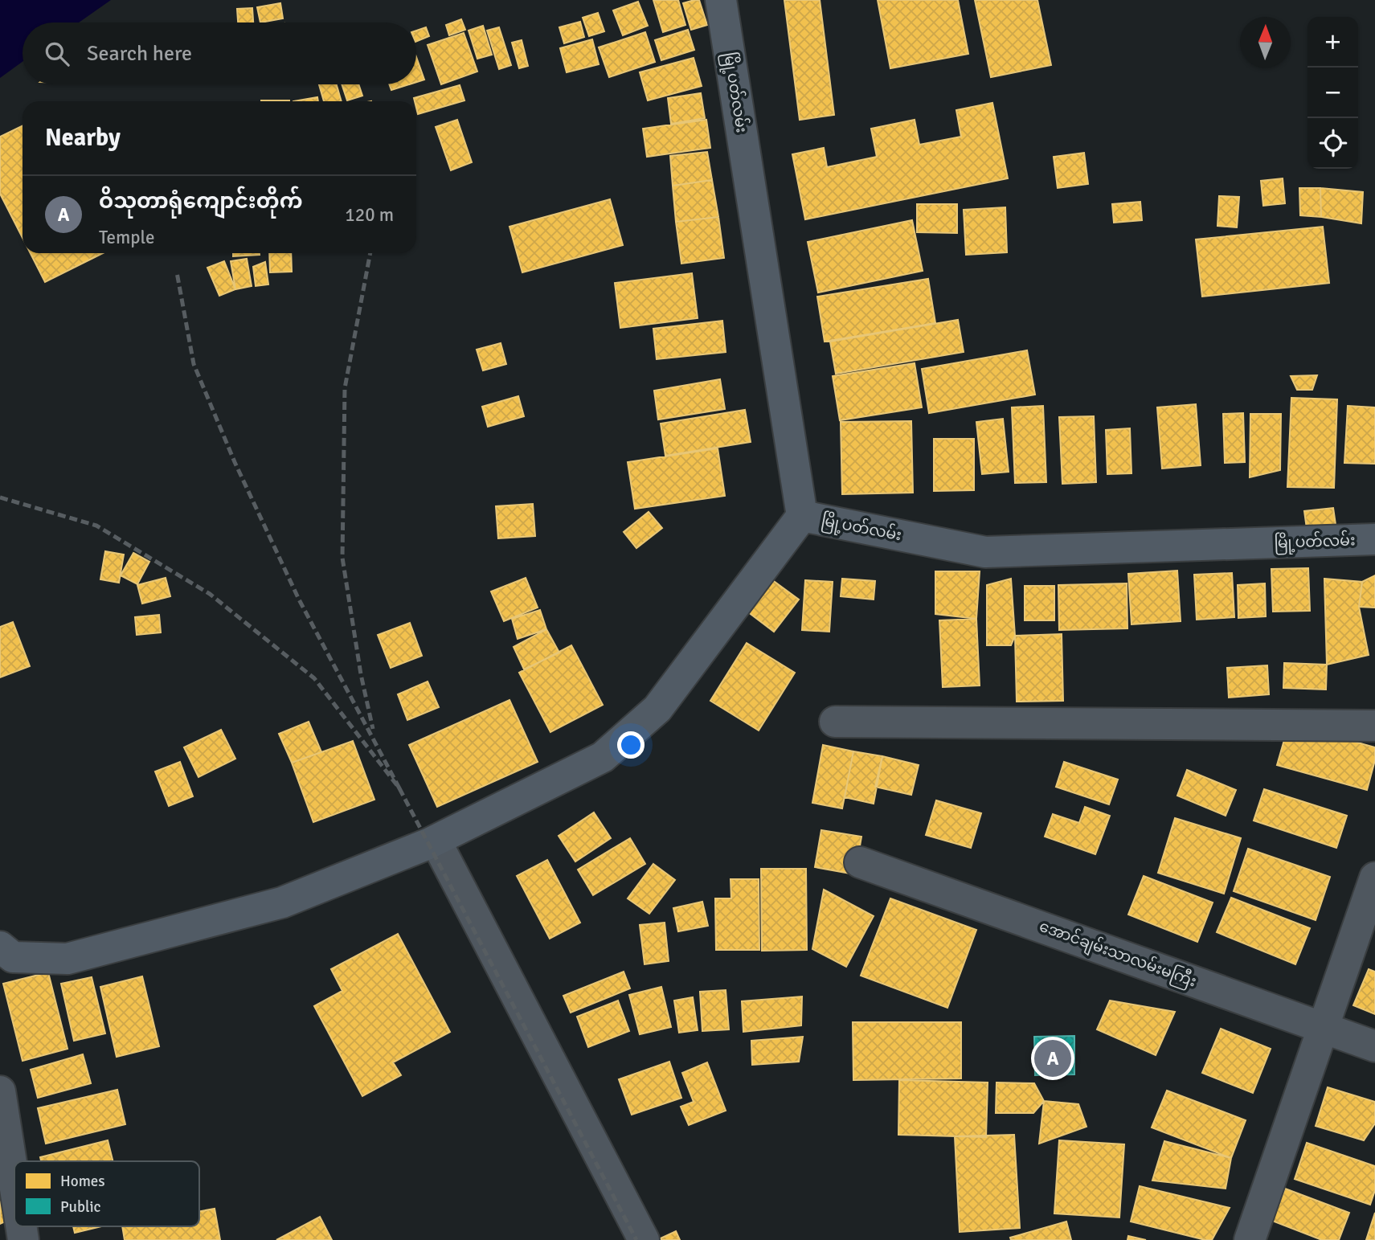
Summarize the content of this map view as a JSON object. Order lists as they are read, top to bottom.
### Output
{
  "streets": {
    "street": ["မြို့ပတ်လမ်း", "အောင်ချမ်းသာလမ်းမကြီး"]
  },
  "legend": ["Homes", "Public"],
  "north": "top",
  "page": {
    "map_buttons": ["+", "−"],
    "search": "Search here",
    "heading": "Nearby",
    "list": [
      {
        "mark": "A",
        "name": "ဝိသုတာရုံကျောင်းတိုက်",
        "note": "Temple",
        "value": "120 m"
      }
    ],
    "pins": "A"
  }
}
